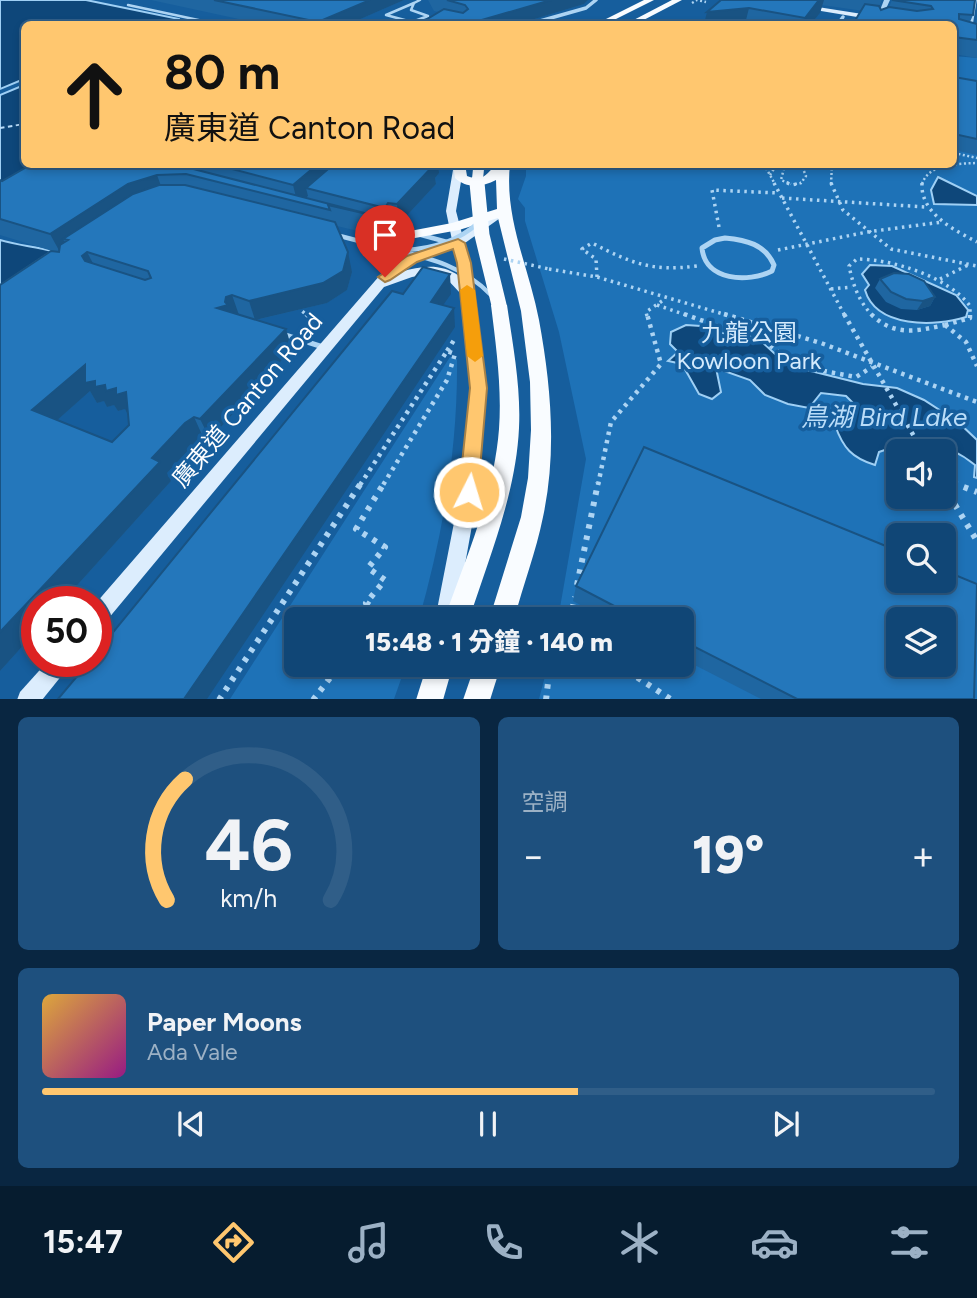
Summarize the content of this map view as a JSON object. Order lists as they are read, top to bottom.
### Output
{
  "streets": {
    "main road": ["廣東道 Canton Road"]
  },
  "water": ["鳥湖 Bird Lake"],
  "parks": ["九龍公園 Kowloon Park"],
  "page": {
    "turn": ["80 m", "廣東道 Canton Road"],
    "limit": "50",
    "trip": "15:48 · 1 分鐘 · 140 m",
    "tile": "空調",
    "heat": ["−", "19°", "+"],
    "song": ["Paper Moons", "Ada Vale"],
    "tabs": "15:47",
    "gauge": ["46", "km/h"]
  }
}
